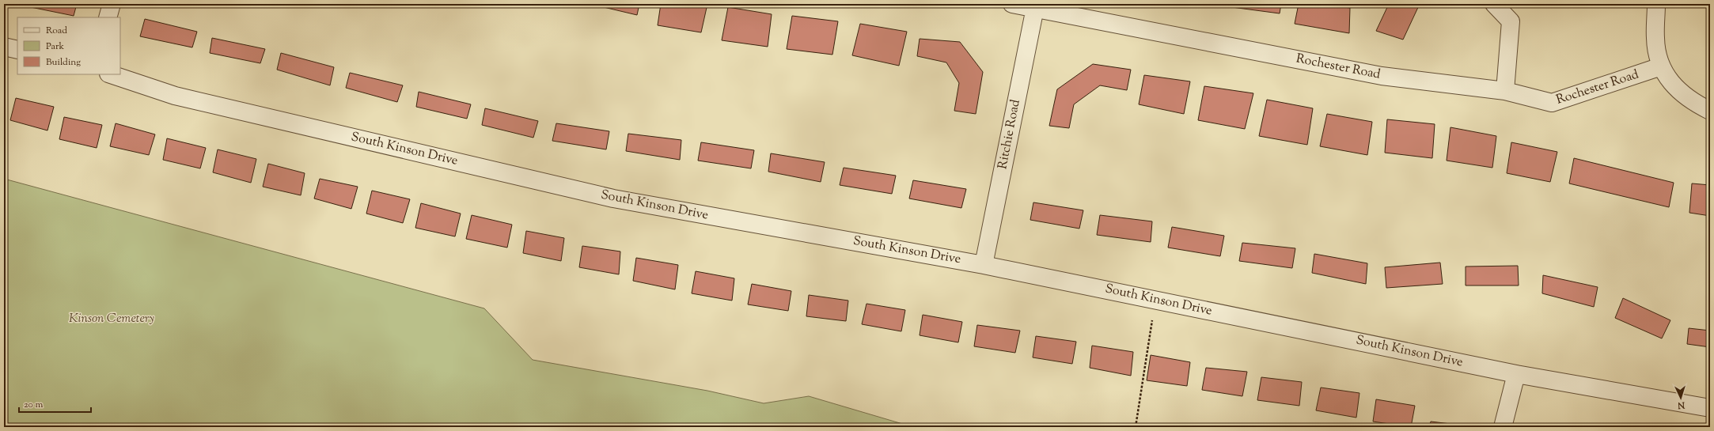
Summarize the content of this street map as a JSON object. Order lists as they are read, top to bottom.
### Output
{
  "streets": {
    "street": ["Rochester Road", "Ritchie Road", "South Kinson Drive"]
  },
  "crossings": [
    ["Rochester Road", "Ritchie Road"],
    ["Ritchie Road", "South Kinson Drive"]
  ],
  "parks": ["Kinson Cemetery"],
  "legend": ["Road", "Park", "Building"],
  "scale_bar": "20 m",
  "north": "bottom"
}
